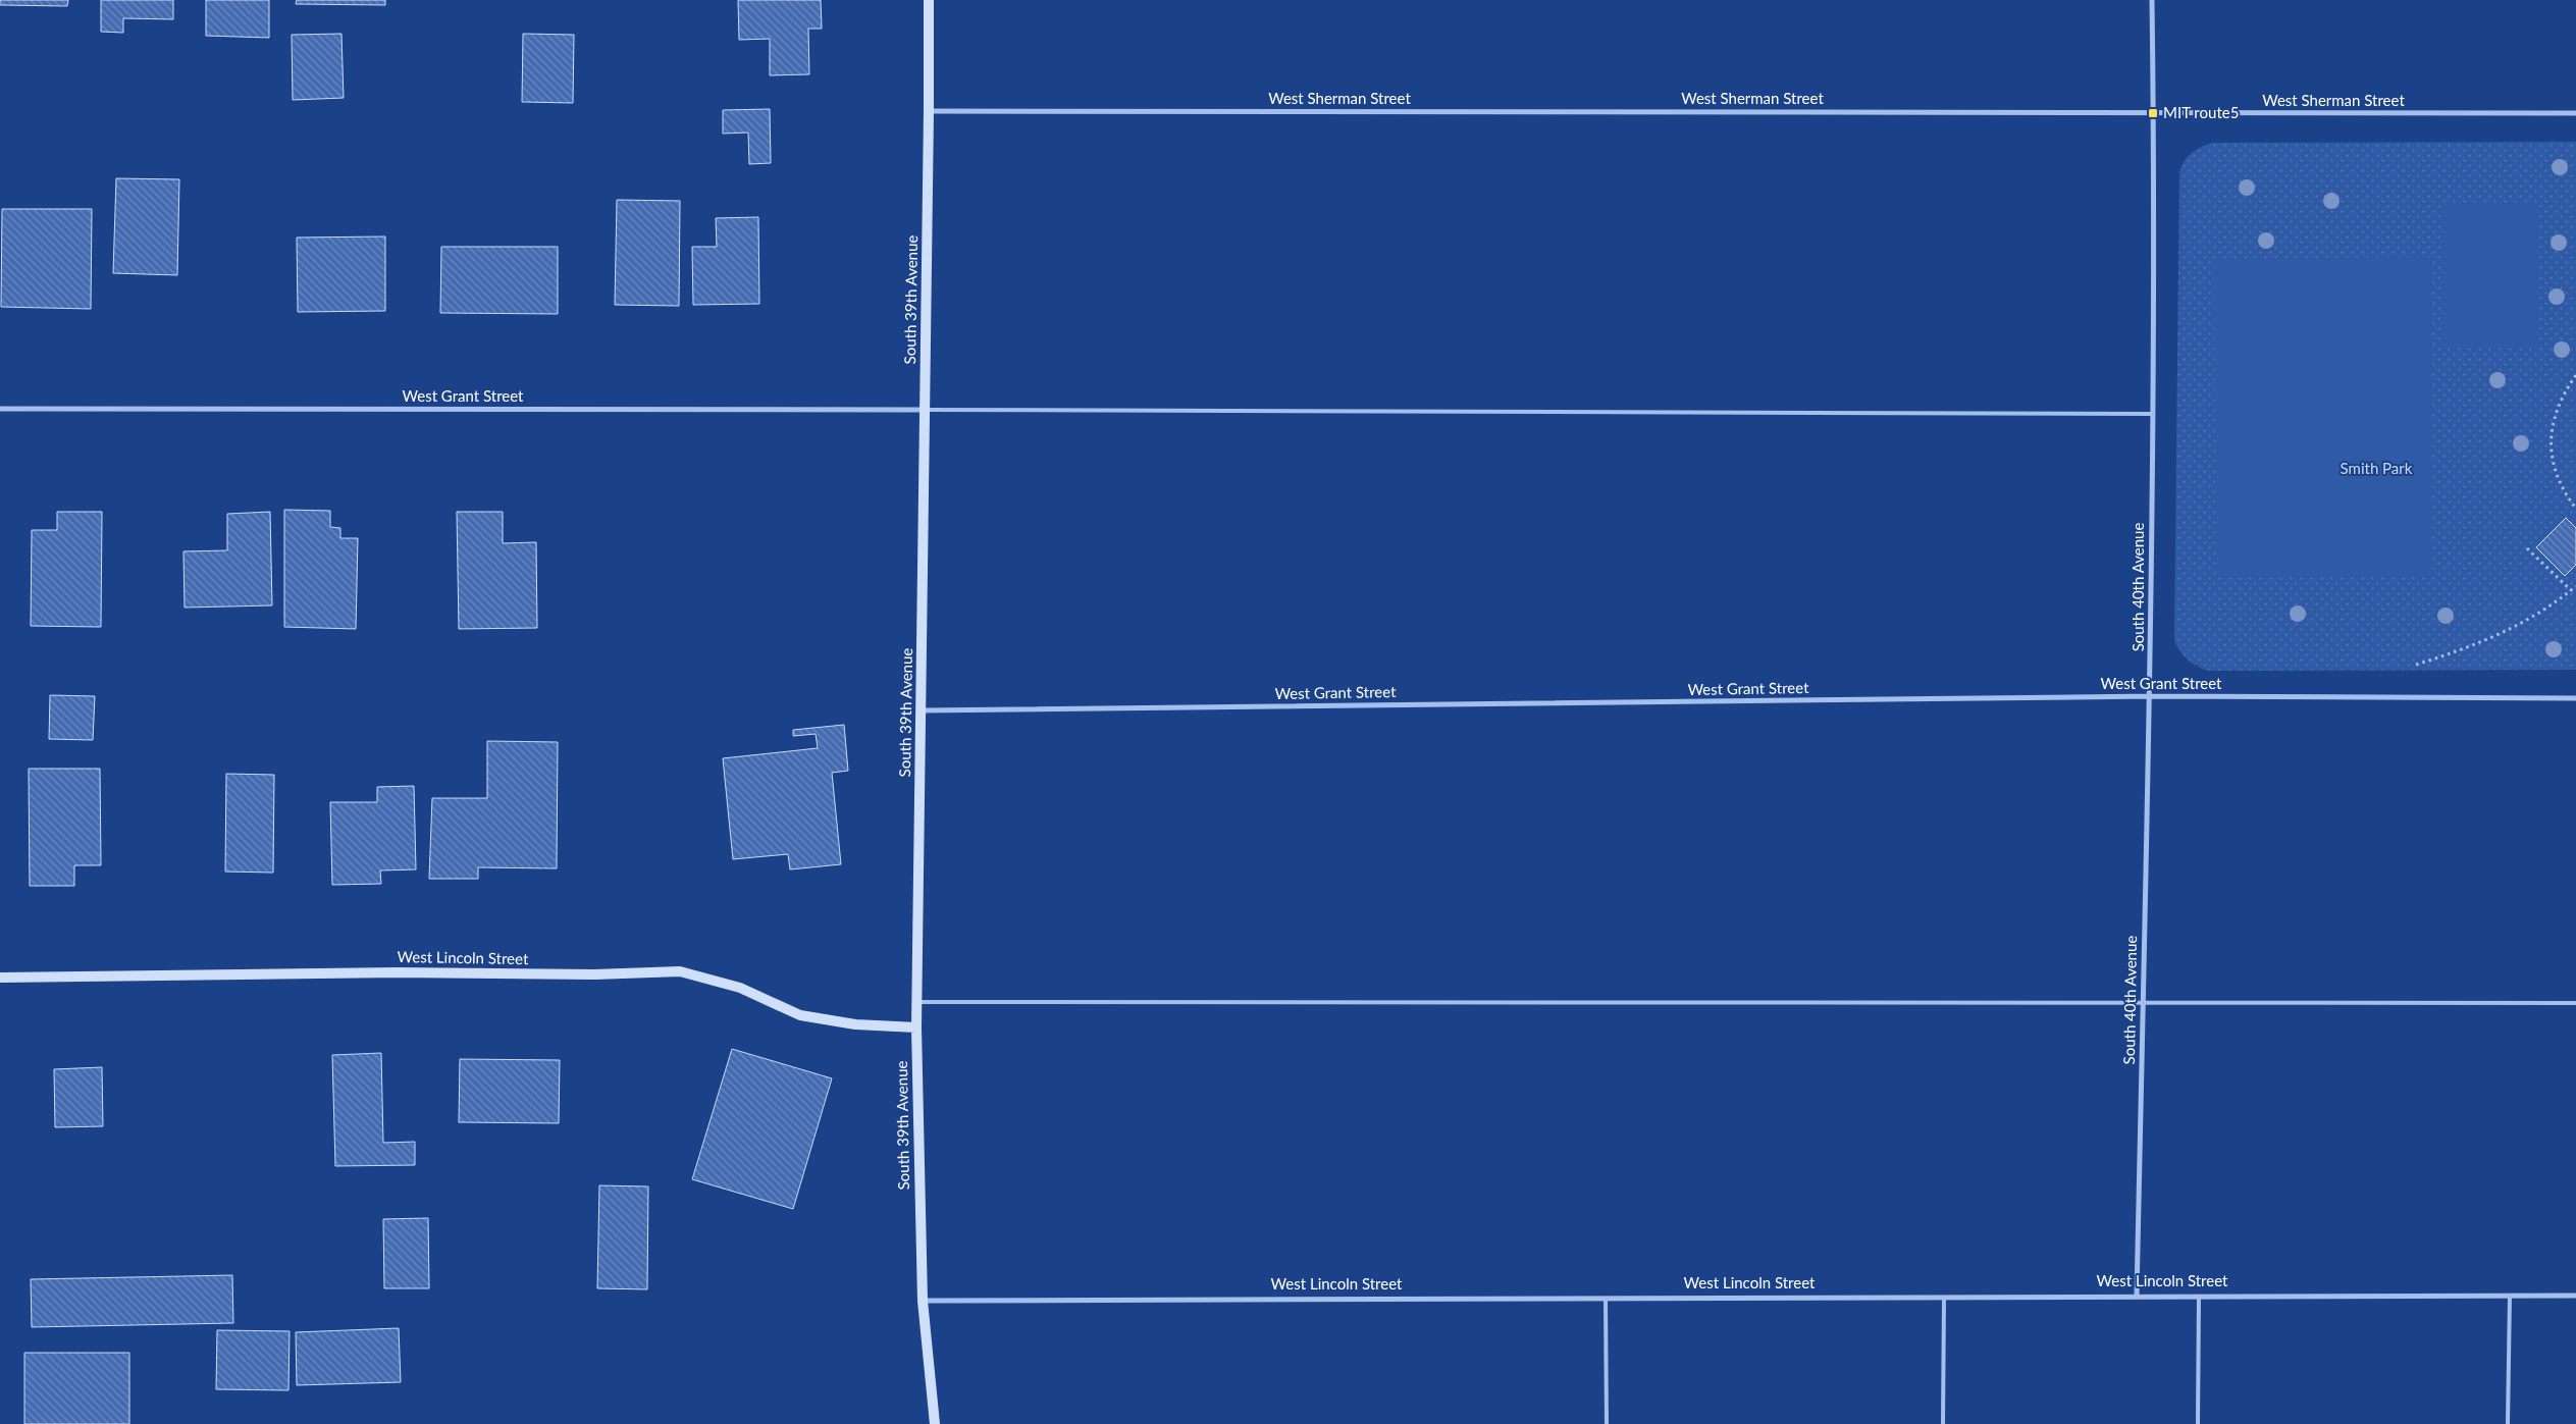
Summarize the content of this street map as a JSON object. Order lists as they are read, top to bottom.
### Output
{
  "streets": {
    "street": [
      "West Sherman Street",
      "South 39th Avenue",
      "West Grant Street",
      "South 40th Avenue",
      "West Lincoln Street"
    ]
  },
  "crossings": [
    ["West Sherman Street", "South 39th Avenue"],
    ["West Sherman Street", "South 40th Avenue"],
    ["South 39th Avenue", "West Grant Street"],
    ["South 39th Avenue", "West Lincoln Street"],
    ["West Grant Street", "South 40th Avenue"],
    ["South 40th Avenue", "West Lincoln Street"]
  ],
  "parks": ["Smith Park"],
  "places": {
    "transit": ["MIT route5"]
  }
}
